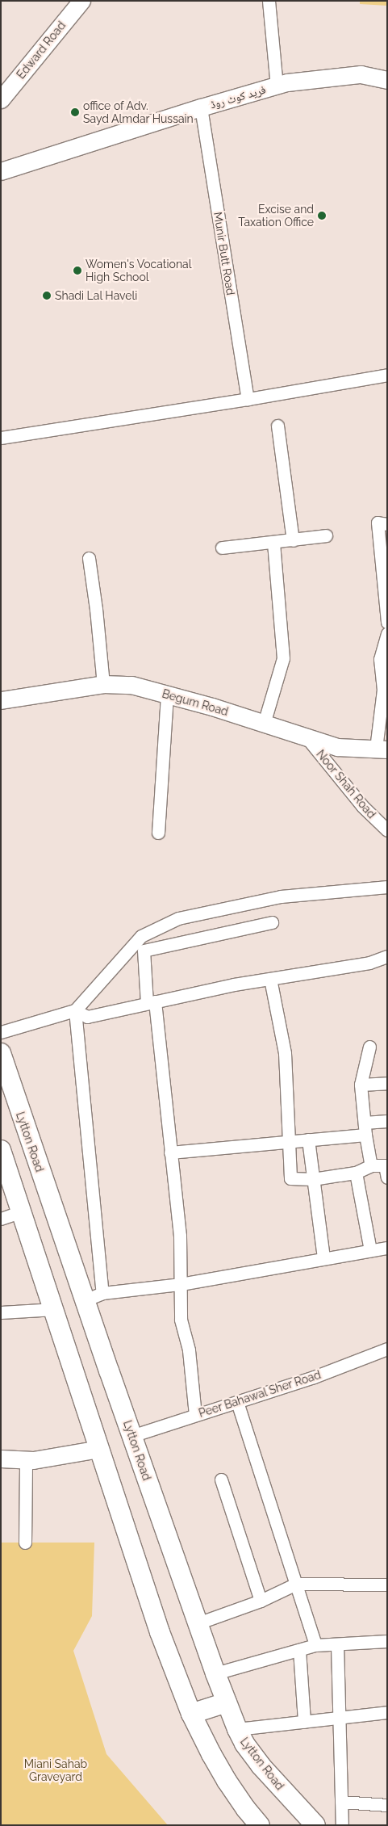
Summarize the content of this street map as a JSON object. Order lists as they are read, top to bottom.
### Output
{
  "streets": {
    "main road": ["Lytton Road"],
    "street": [
      "Edward Road",
      "فرید کوٹ روڈ",
      "Munir Butt Road",
      "Begum Road",
      "Noor Shah Road",
      "Peer Bahawal Sher Road"
    ]
  },
  "crossings": [
    ["فرید کوٹ روڈ", "Munir Butt Road"],
    ["Begum Road", "Noor Shah Road"],
    ["Lytton Road", "Peer Bahawal Sher Road"]
  ],
  "parks": ["Miani Sahab Graveyard"],
  "places": [
    "office of Adv. Sayd Almdar Hussain",
    "Excise and Taxation Office",
    "Women's Vocational High School",
    "Shadi Lal Haveli"
  ]
}
